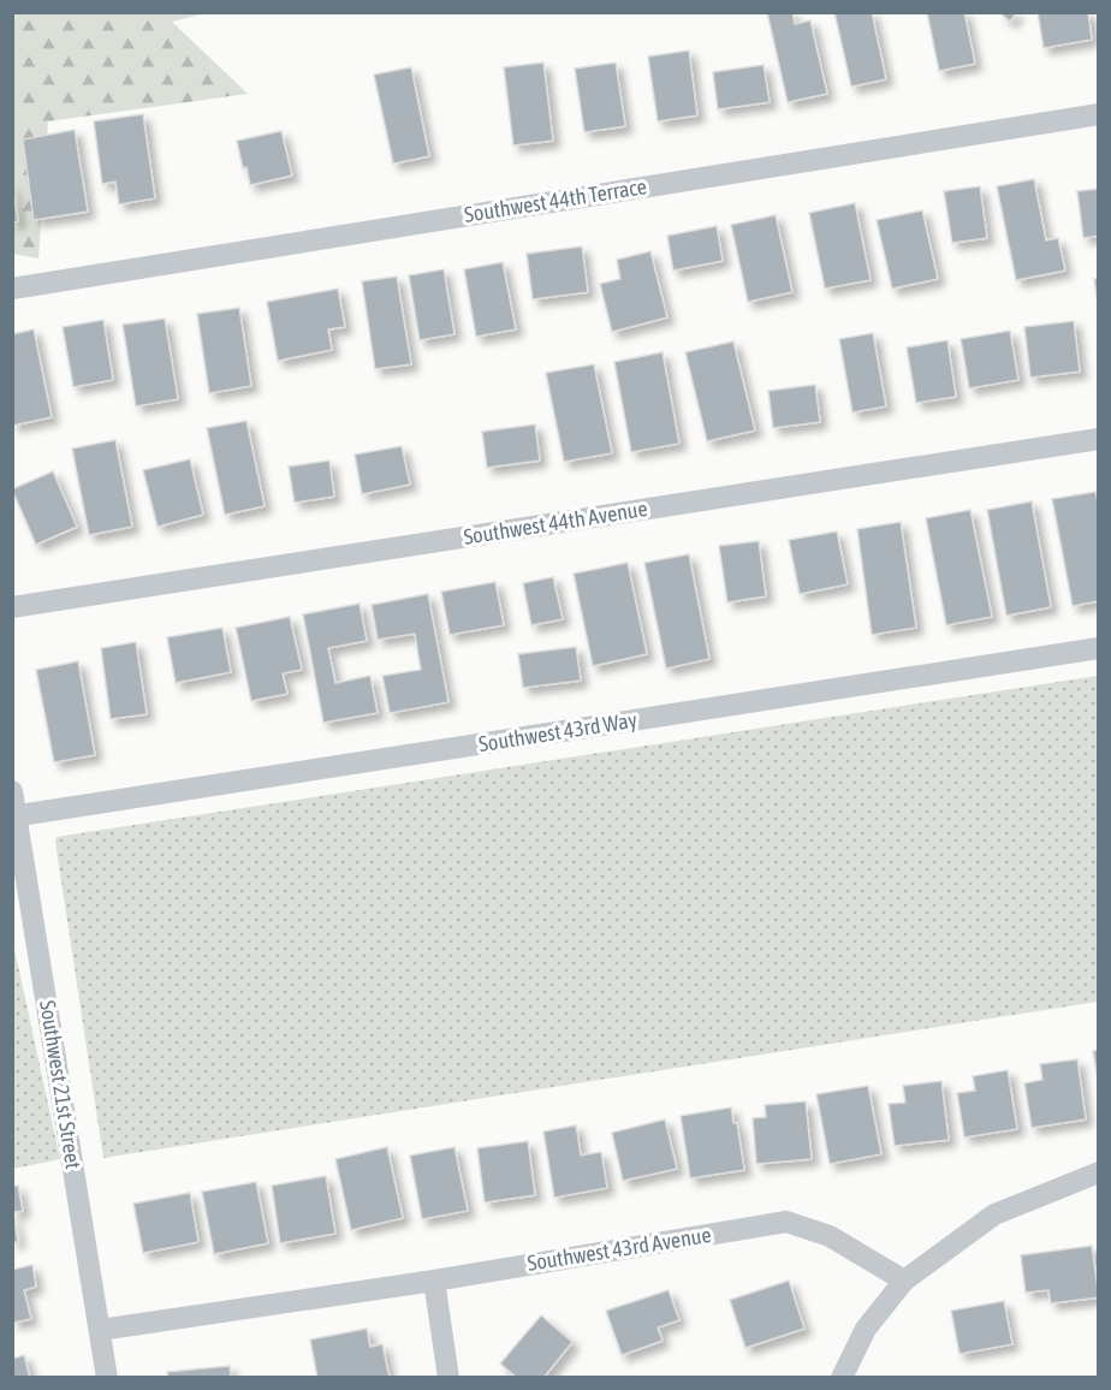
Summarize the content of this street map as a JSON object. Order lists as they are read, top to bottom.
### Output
{
  "streets": {
    "street": [
      "Southwest 44th Terrace",
      "Southwest 44th Avenue",
      "Southwest 43rd Way",
      "Southwest 21st Street",
      "Southwest 43rd Avenue"
    ]
  },
  "crossings": [
    ["Southwest 43rd Way", "Southwest 21st Street"],
    ["Southwest 21st Street", "Southwest 43rd Avenue"]
  ]
}
